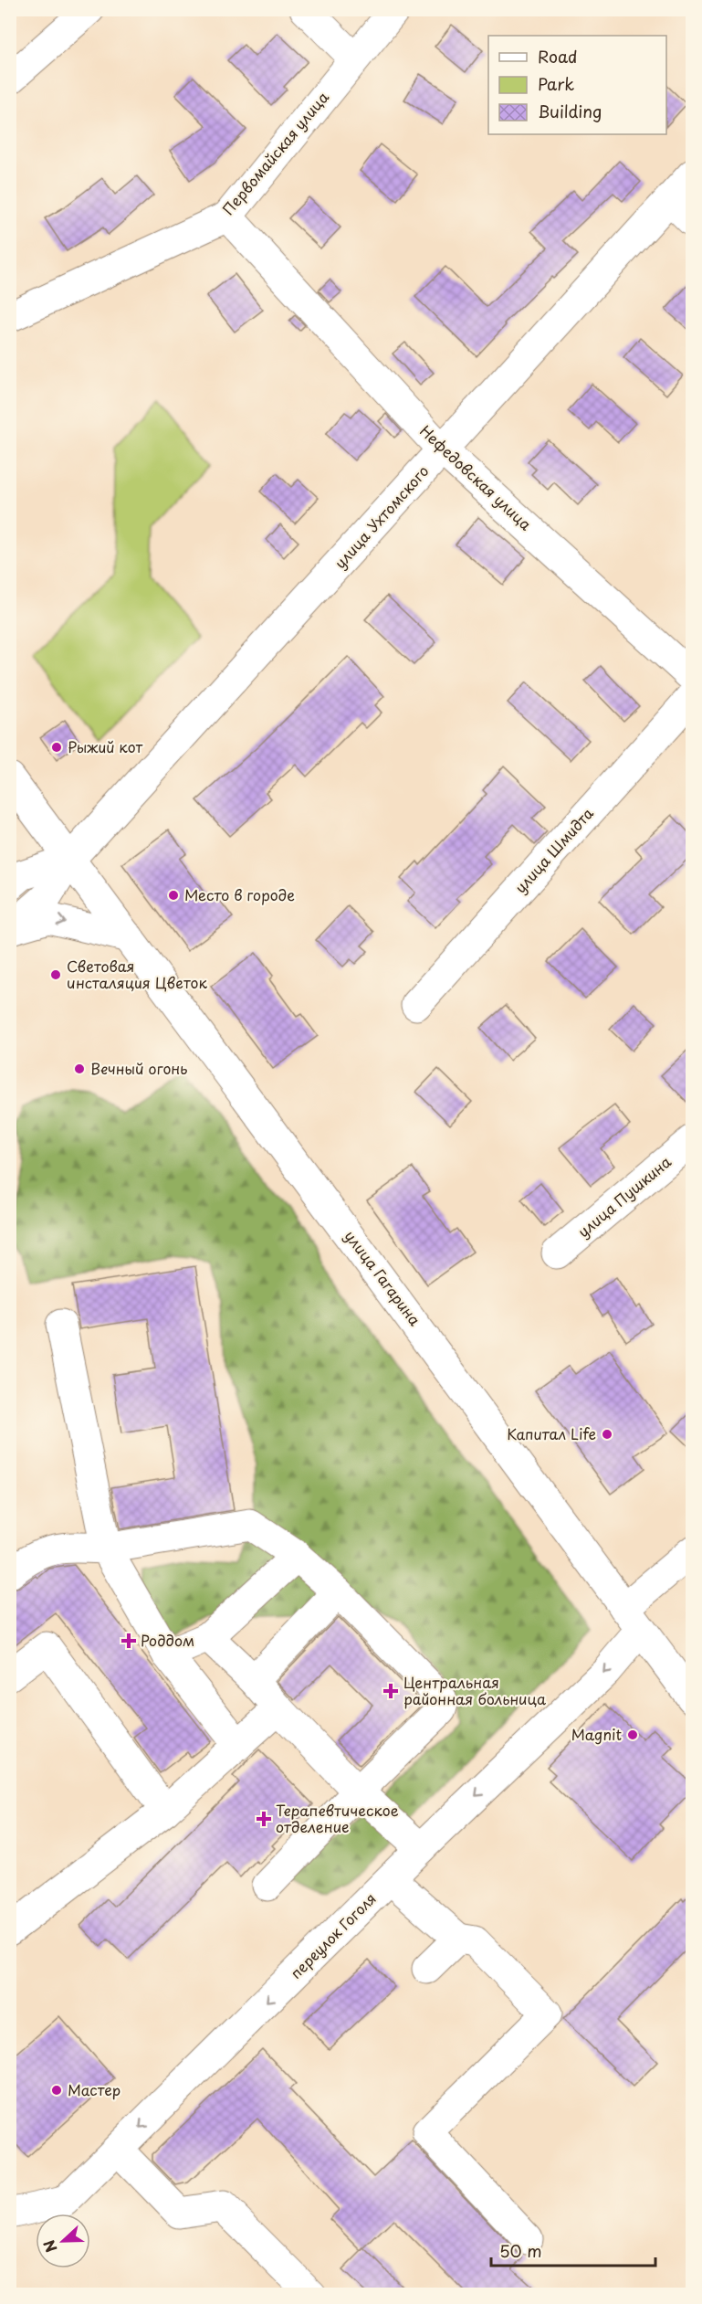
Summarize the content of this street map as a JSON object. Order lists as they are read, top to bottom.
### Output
{
  "streets": {
    "street": [
      "Первомайская улица",
      "Нефедовская улица",
      "улица Ухтомского",
      "улица Шмидта",
      "улица Пушкина",
      "улица Гагарина",
      "переулок Гоголя"
    ]
  },
  "crossings": [
    ["Первомайская улица", "Нефедовская улица"],
    ["Нефедовская улица", "улица Ухтомского"],
    ["улица Ухтомского", "улица Гагарина"],
    ["улица Гагарина", "переулок Гоголя"]
  ],
  "places": {
    "other": [
      "Рыжий кот",
      "Место в городе",
      "Световая инсталяция Цветок",
      "Вечный огонь",
      "Капитал Life",
      "Magnit",
      "Мастер"
    ],
    "health": ["Роддом", "Центральная районная больница", "Терапевтическое отделение"]
  },
  "legend": ["Road", "Park", "Building"],
  "scale_bar": "50 m",
  "north": "left"
}
